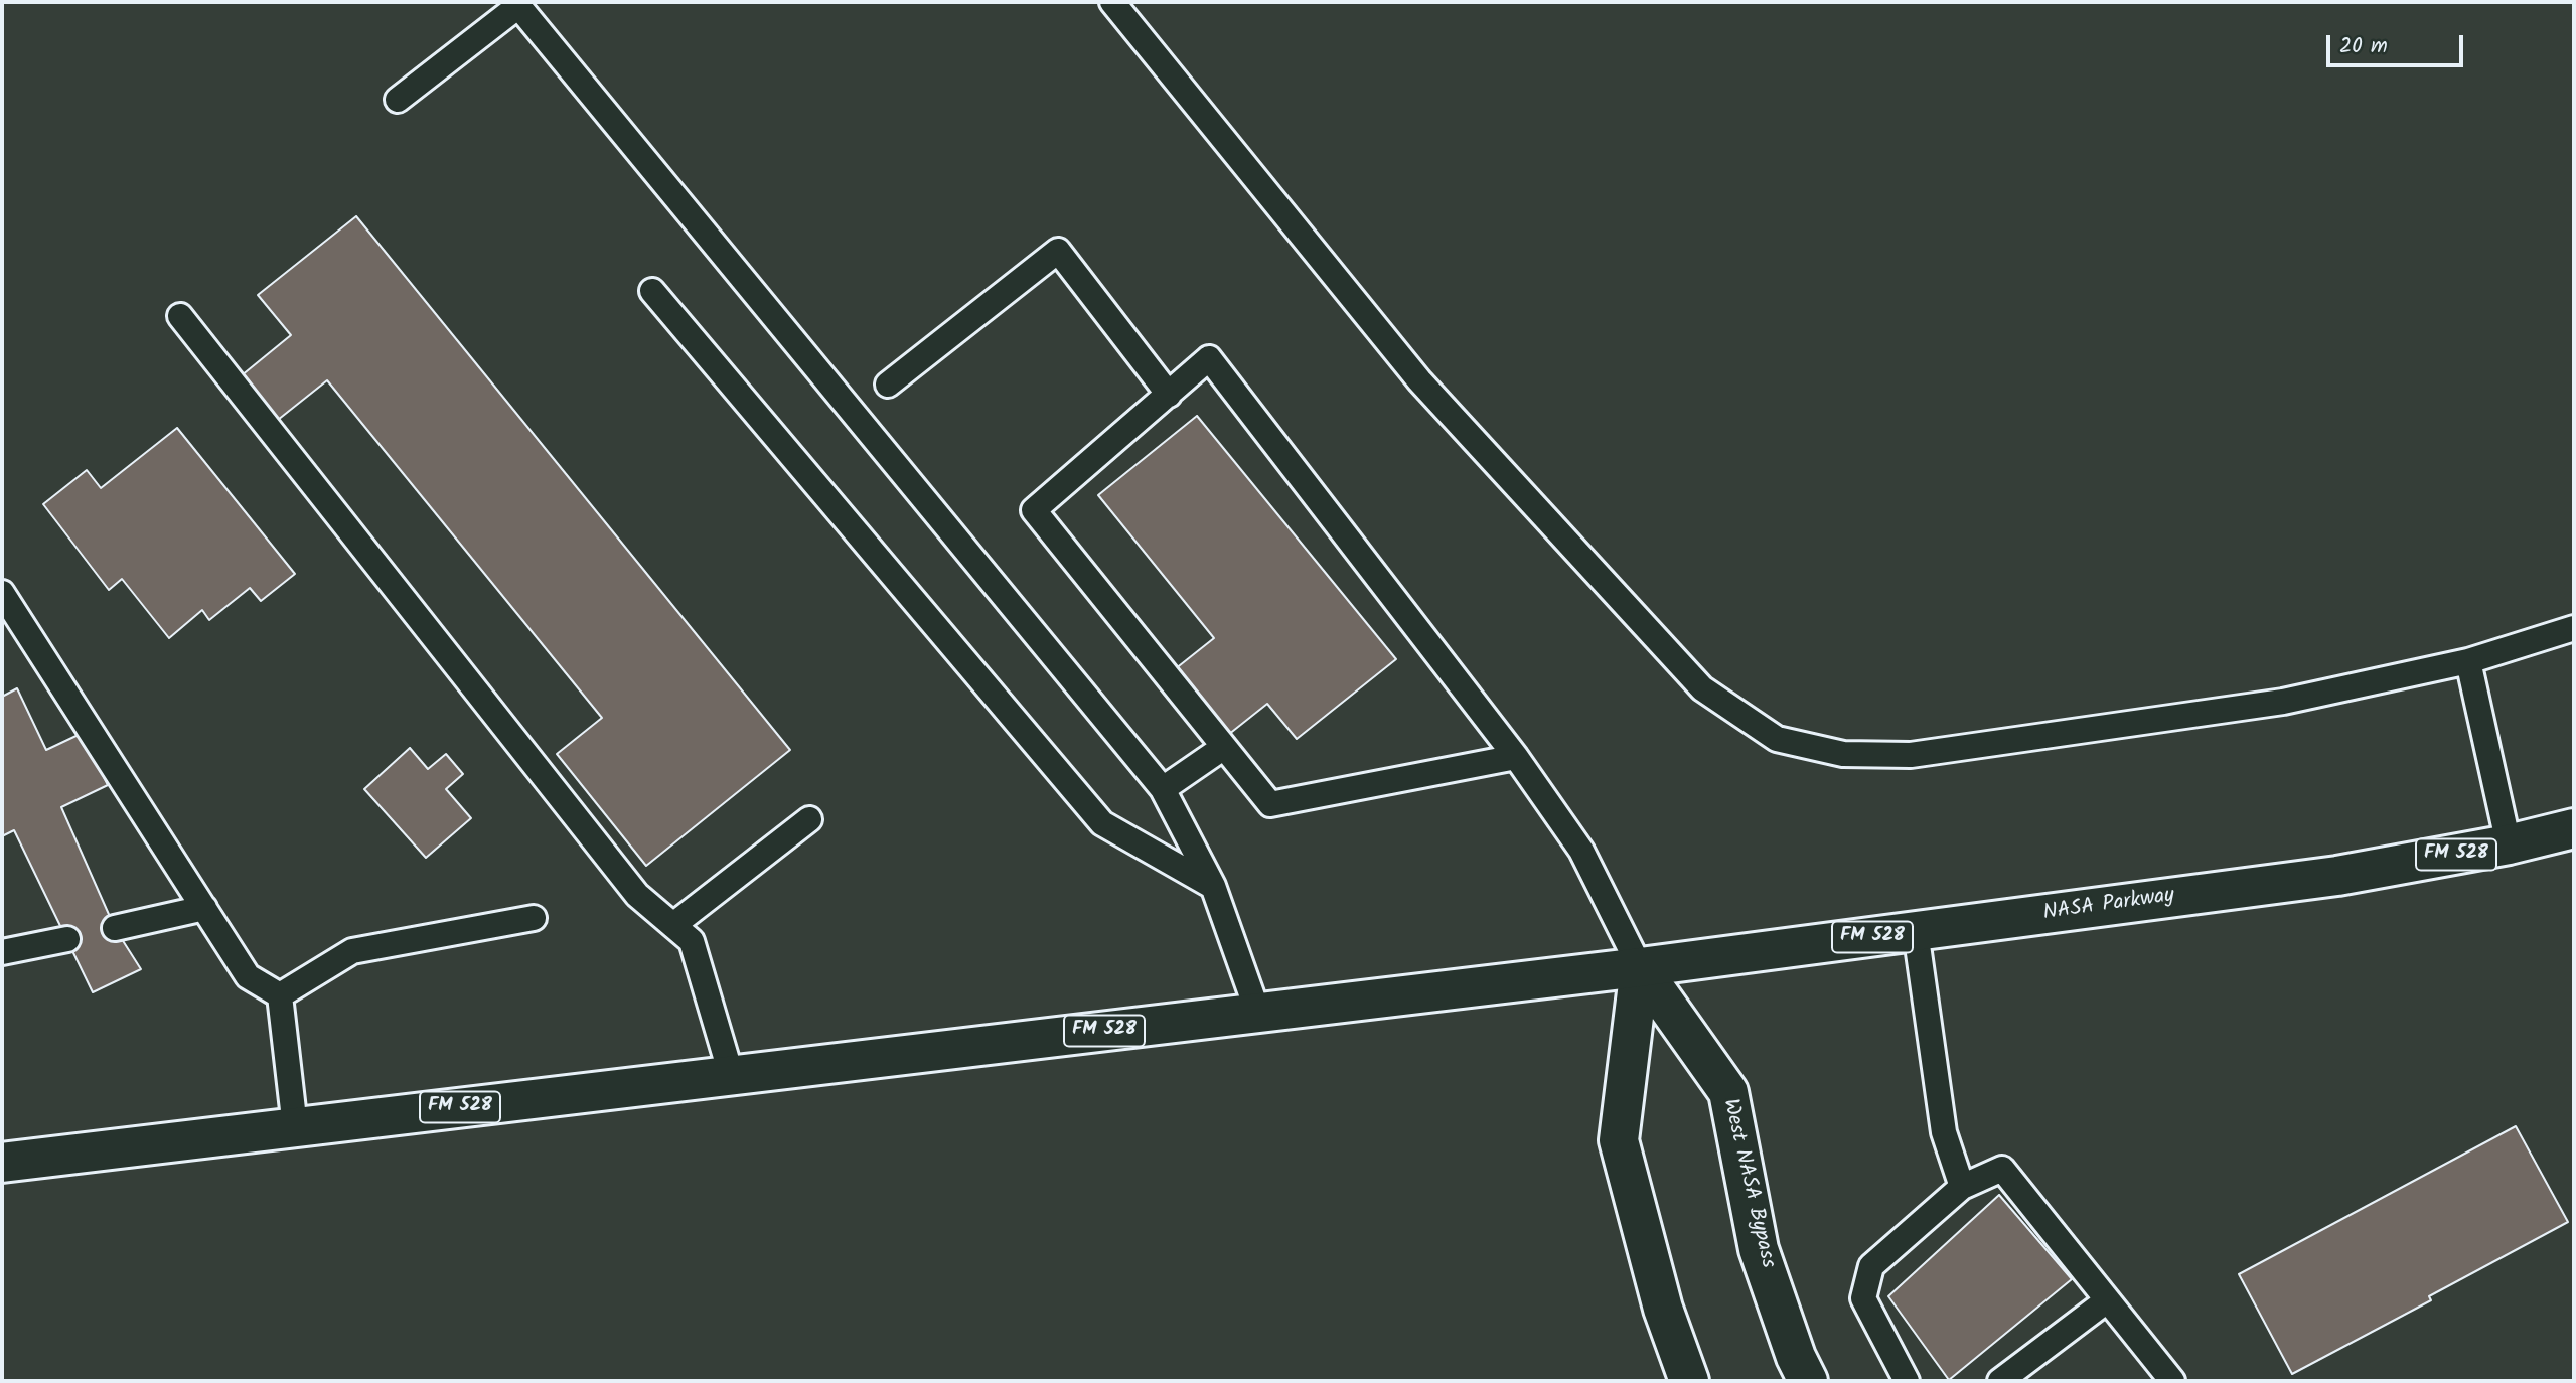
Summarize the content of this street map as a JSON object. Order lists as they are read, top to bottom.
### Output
{
  "streets": {
    "main road": ["FM 528", "NASA Parkway", "West NASA Bypass"]
  },
  "crossings": [
    ["FM 528", "NASA Parkway"],
    ["FM 528", "West NASA Bypass"],
    ["NASA Parkway", "West NASA Bypass"]
  ],
  "scale_bar": "20 m"
}
